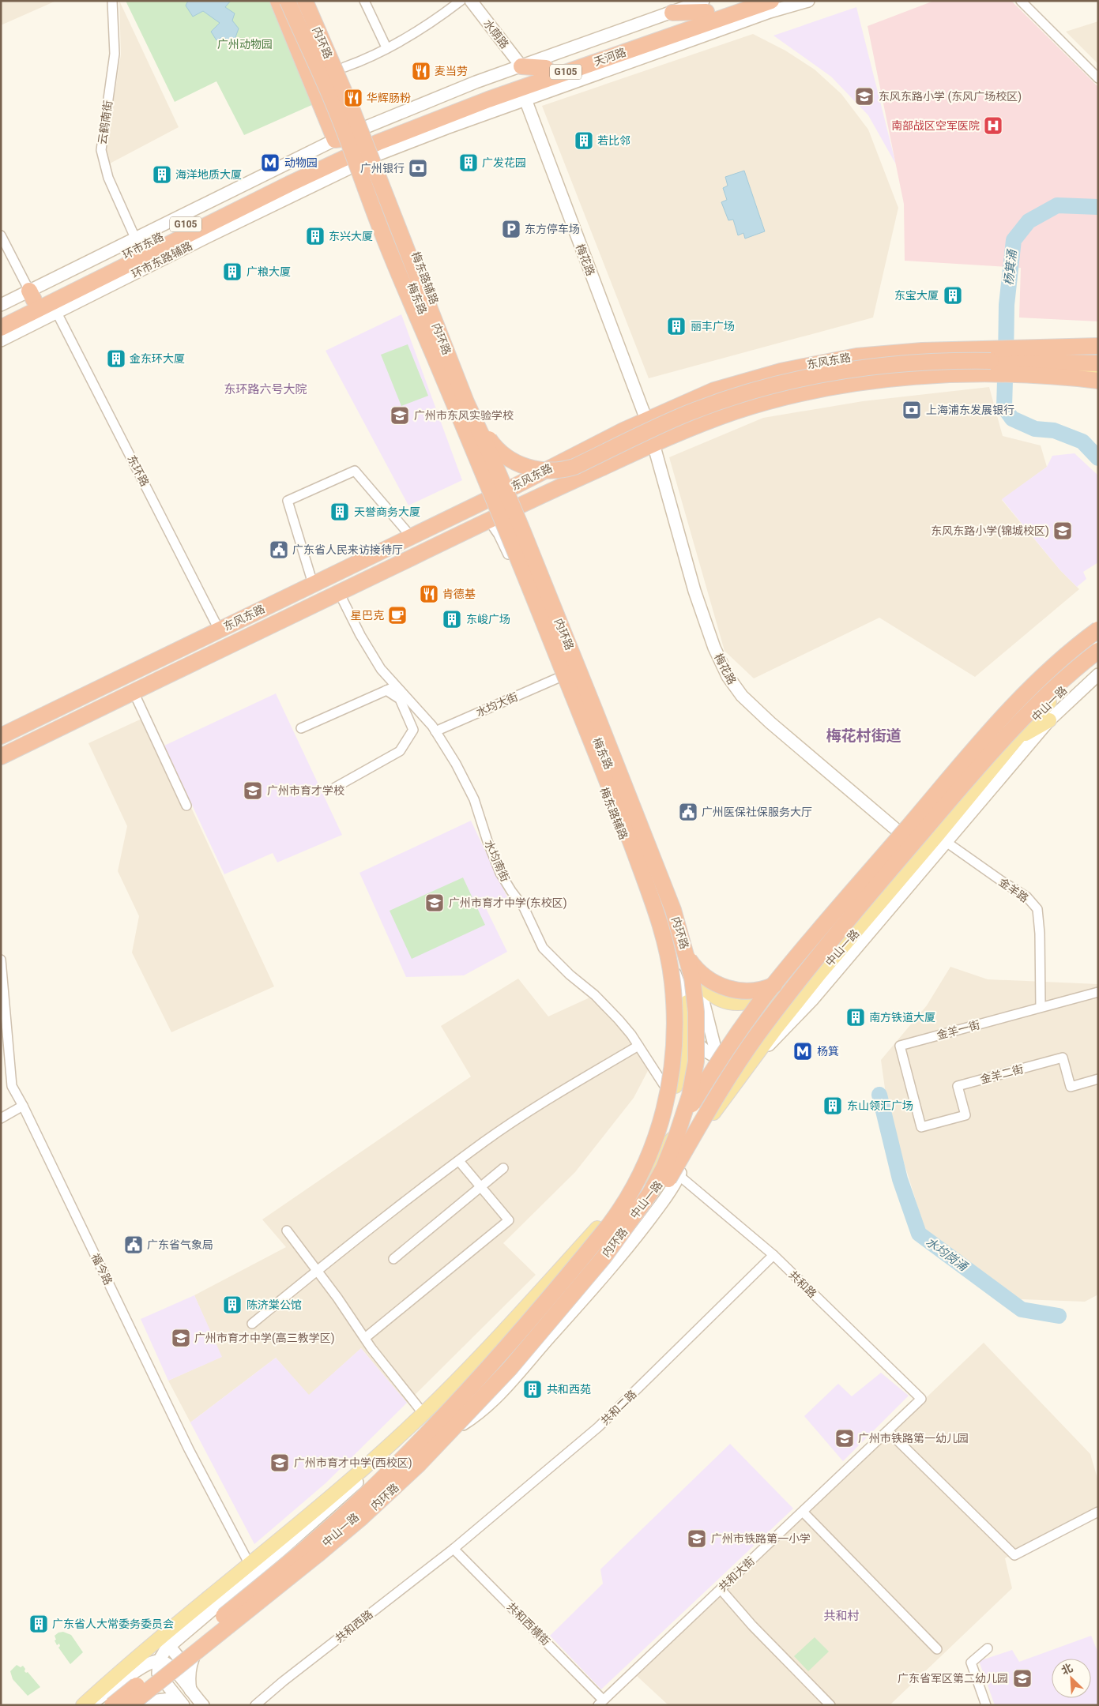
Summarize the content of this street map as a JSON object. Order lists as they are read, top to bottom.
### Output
{
  "streets": {
    "highway": [
      "内环路",
      "天河路",
      "G105",
      "环市东路",
      "东风东路"
    ],
    "main road": [
      "水荫路",
      "环市东路辅路",
      "梅花路",
      "梅东路",
      "中山一路"
    ],
    "street": [
      "云鹤南街",
      "东环路",
      "水均大街",
      "水均南街",
      "金羊路",
      "金羊一街",
      "金羊二街",
      "福今路",
      "共和路",
      "共和二路",
      "共和大街",
      "共和西横街",
      "共和西路"
    ]
  },
  "crossings": [
    ["天河路", "环市东路"],
    ["天河路", "环市东路辅路"],
    ["天河路", "梅东路"],
    ["环市东路", "环市东路辅路"],
    ["环市东路", "梅东路"],
    ["环市东路辅路", "梅花路"],
    ["环市东路辅路", "梅东路"],
    ["环市东路辅路", "东环路"],
    ["梅花路", "东风东路"],
    ["梅东路", "东风东路"],
    ["梅东路", "中山一路"],
    ["东风东路", "东环路"],
    ["东风东路", "水均南街"],
    ["中山一路", "福今路"],
    ["水均大街", "水均南街"],
    ["金羊路", "金羊一街"],
    ["金羊一街", "金羊二街"],
    ["共和路", "共和二路"],
    ["共和路", "共和大街"],
    ["共和二路", "共和西横街"],
    ["共和二路", "共和西路"],
    ["共和大街", "共和西横街"],
    ["共和西横街", "共和西路"]
  ],
  "districts": ["东环路六号大院", "梅花村街道", "共和村"],
  "water": ["杨箕涌", "水均岗涌"],
  "parks": ["广州动物园"],
  "places": {
    "restaurant": ["麦当劳", "华辉肠粉", "肯德基"],
    "school or university": [
      "东风东路小学 (东风广场校区)",
      "广州市东风实验学校",
      "东风东路小学(锦城校区)",
      "广州市育才学校",
      "广州市育才中学(东校区)",
      "广州市育才中学(高三教学区)",
      "广州市铁路第一幼儿园",
      "广州市育才中学(西校区)",
      "广州市铁路第一小学",
      "广东省军区第二幼儿园"
    ],
    "hospital": ["南部战区空军医院"],
    "building": [
      "若比邻",
      "广发花园",
      "海洋地质大厦",
      "东兴大厦",
      "广粮大厦",
      "东宝大厦",
      "丽丰广场",
      "金东环大厦",
      "天誉商务大厦",
      "东峻广场",
      "南方铁道大厦",
      "东山领汇广场",
      "陈济棠公馆",
      "共和西苑",
      "广东省人大常委务委员会"
    ],
    "metro station": ["动物园", "杨箕"],
    "bank": ["广州银行", "上海浦东发展银行"],
    "parking": ["东方停车场"],
    "public building": ["广东省人民来访接待厅", "广州医保社保服务大厅", "广东省气象局"],
    "cafe": ["星巴克"]
  },
  "north": "top left"
}
